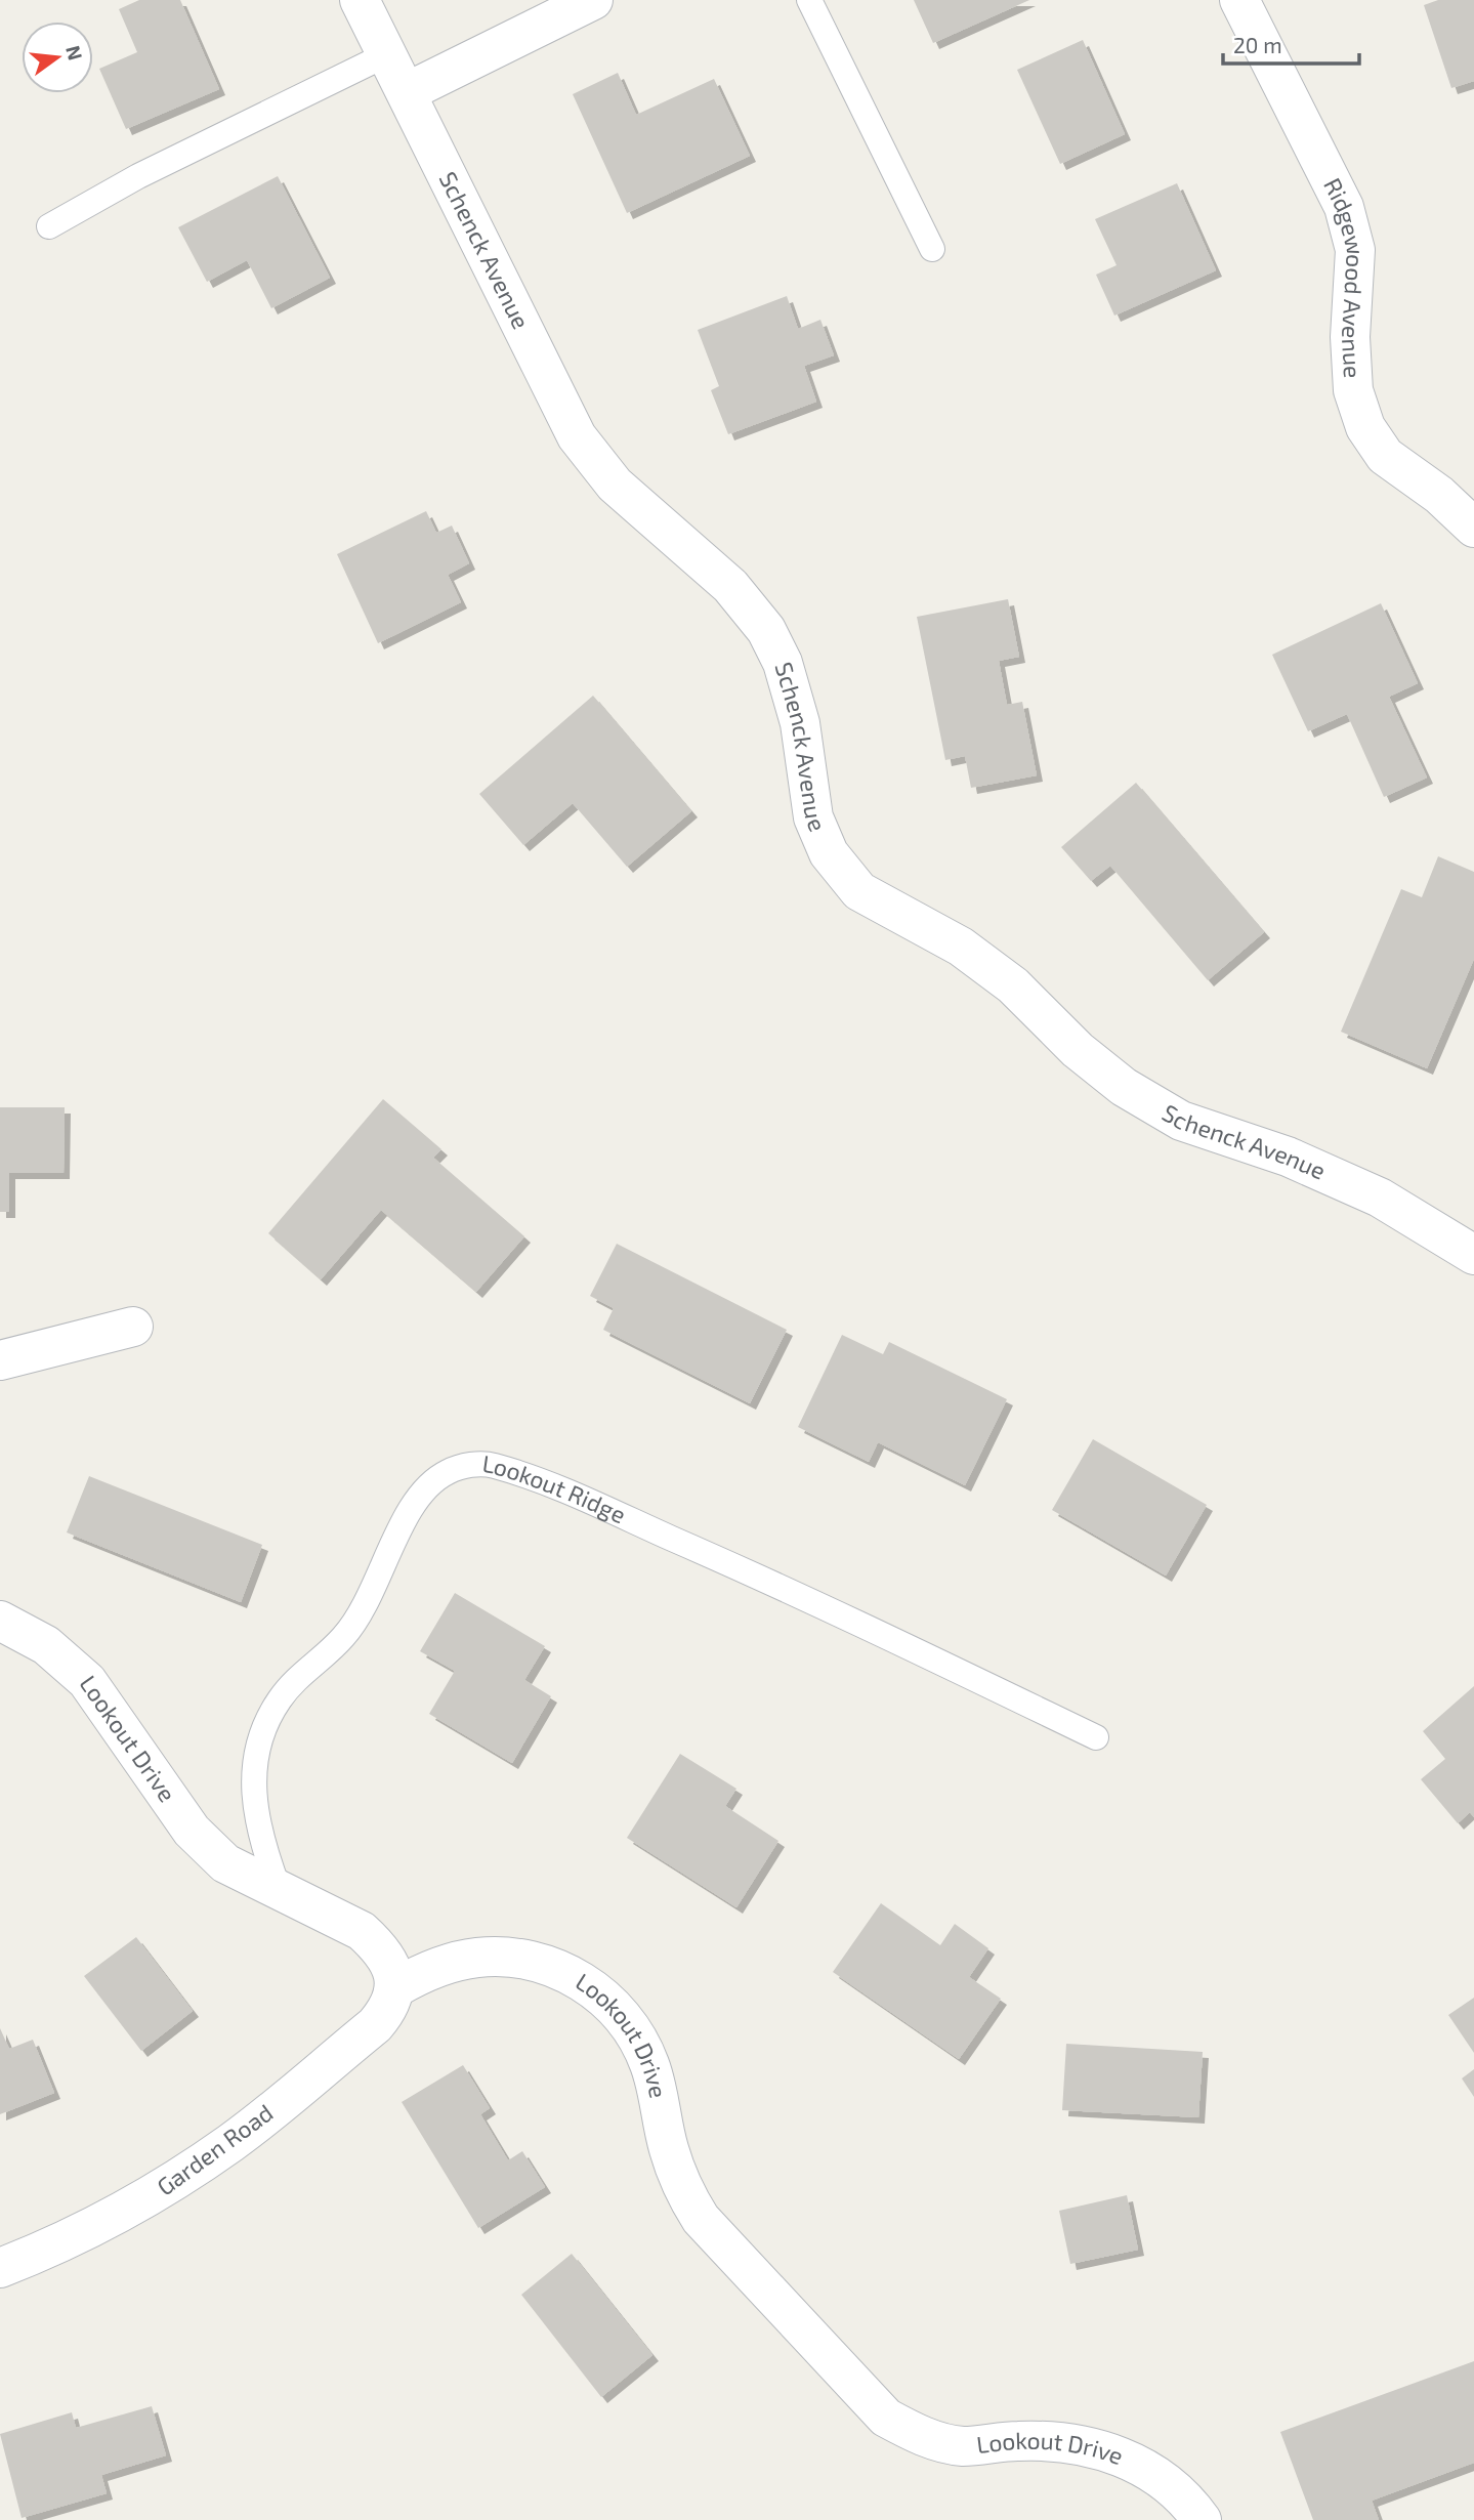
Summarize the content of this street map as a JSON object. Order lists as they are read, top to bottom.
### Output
{
  "streets": {
    "street": [
      "Schenck Avenue",
      "Ridgewood Avenue",
      "Lookout Drive",
      "Garden Road"
    ],
    "lane": ["Lookout Ridge"]
  },
  "crossings": [
    ["Lookout Ridge", "Lookout Drive"],
    ["Lookout Drive", "Garden Road"]
  ],
  "scale_bar": "20 m",
  "north": "right"
}
